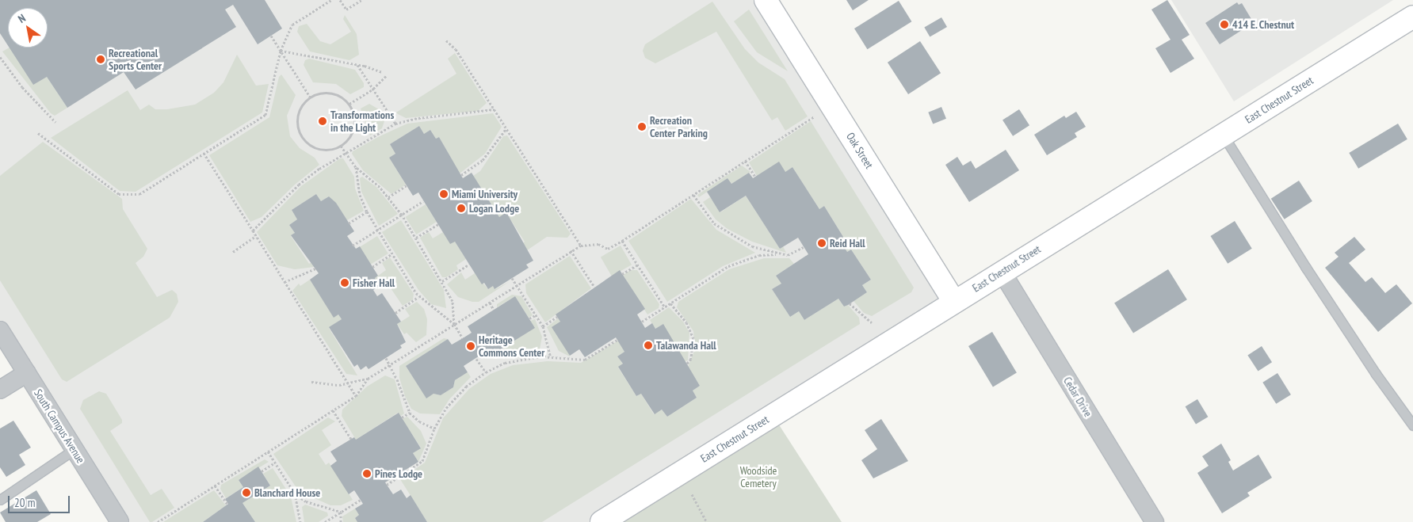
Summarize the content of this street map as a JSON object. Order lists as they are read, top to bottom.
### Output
{
  "streets": {
    "street": [
      "East Chestnut Street",
      "Oak Street",
      "Cedar Drive",
      "South Campus Avenue"
    ]
  },
  "crossings": [
    ["East Chestnut Street", "Oak Street"],
    ["East Chestnut Street", "Cedar Drive"]
  ],
  "parks": ["Woodside Cemetery"],
  "places": [
    "414 E. Chestnut",
    "Recreational Sports Center",
    "Transformations in the Light",
    "Recreation Center Parking",
    "Miami University",
    "Logan Lodge",
    "Reid Hall",
    "Fisher Hall",
    "Talawanda Hall",
    "Heritage Commons Center",
    "Pines Lodge",
    "Blanchard House"
  ],
  "scale_bar": "20 m",
  "north": "top left"
}
